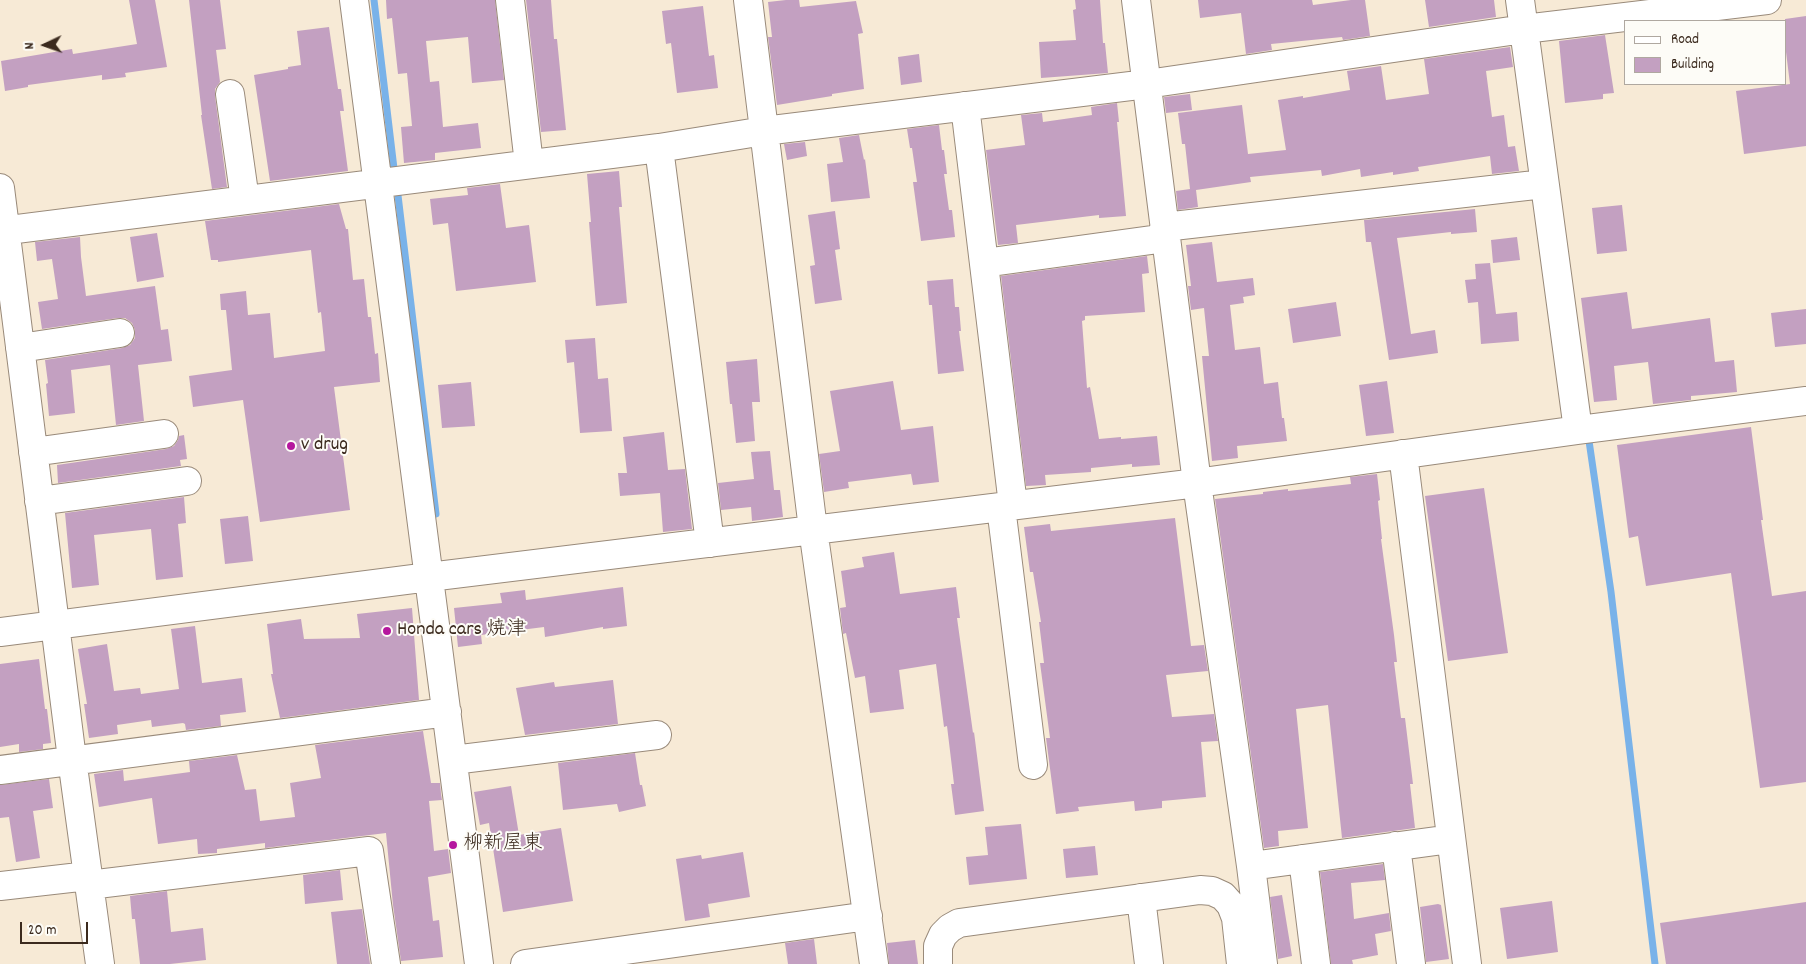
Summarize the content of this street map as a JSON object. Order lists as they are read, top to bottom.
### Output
{
  "places": ["v drug", "Honda cars 焼津", "柳新屋東"],
  "legend": ["Road", "Building"],
  "scale_bar": "20 m",
  "north": "left"
}
